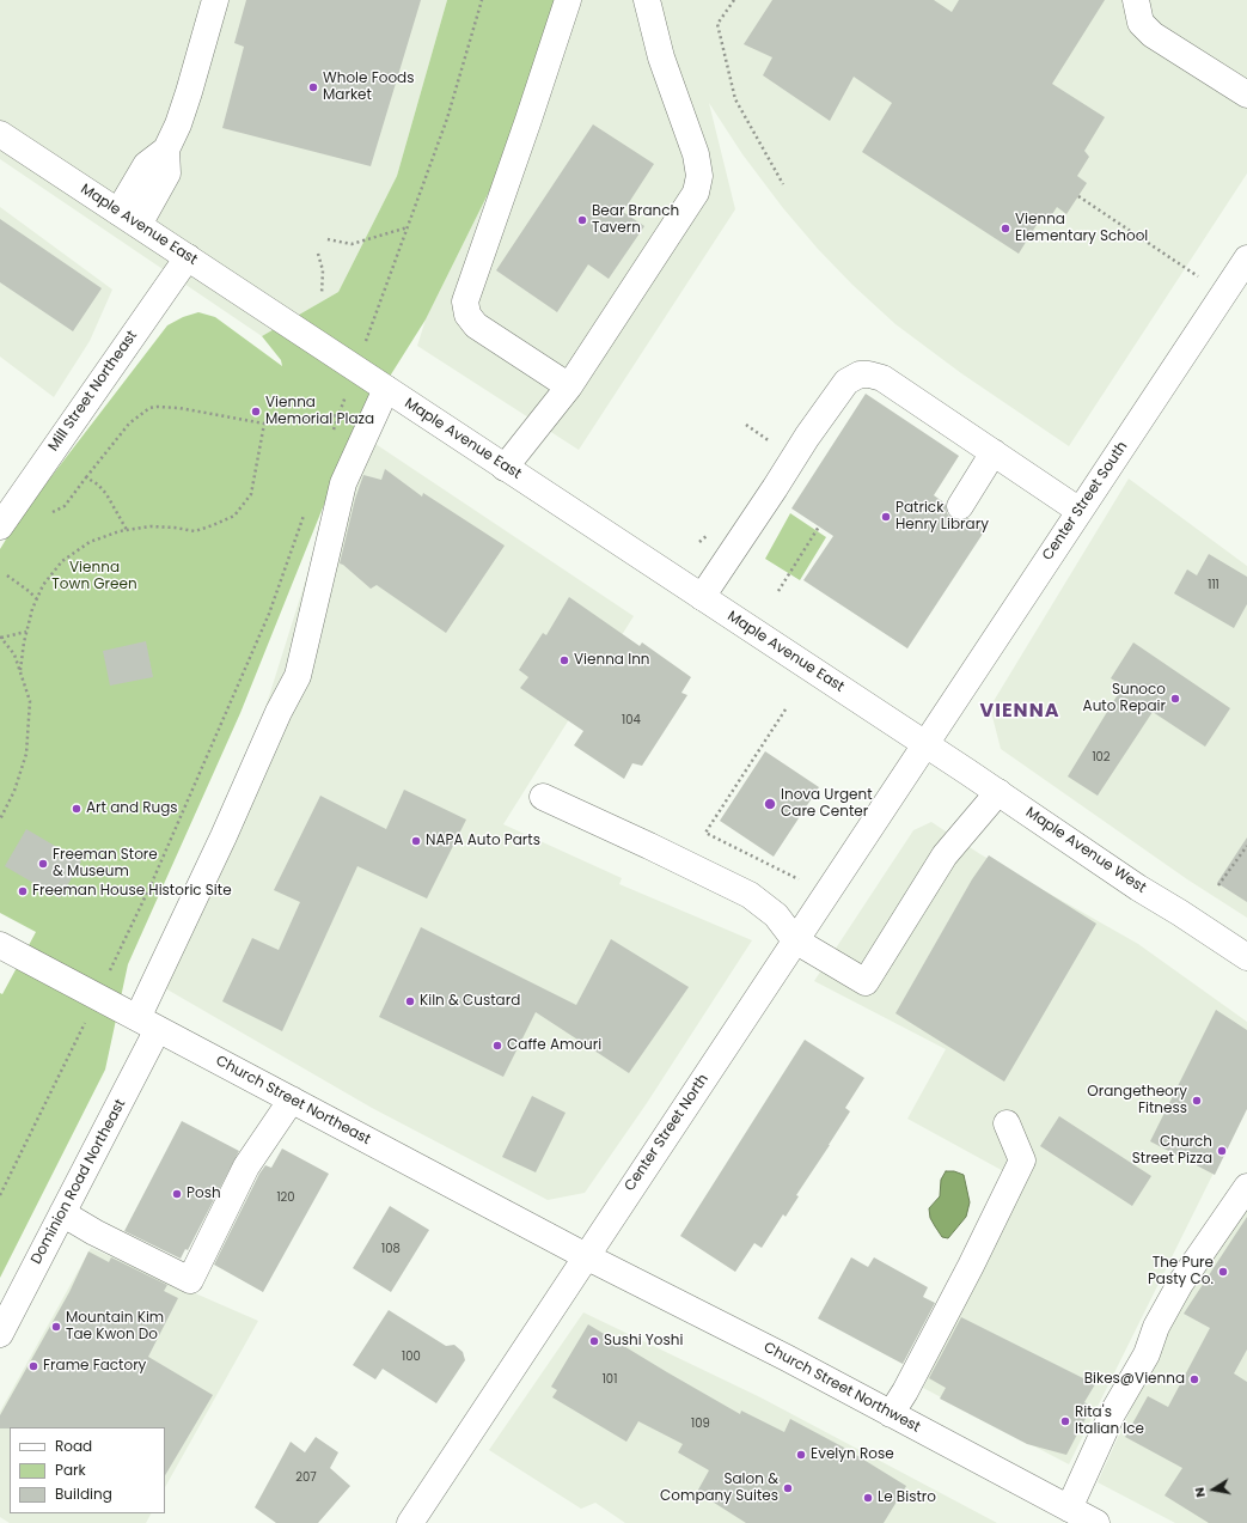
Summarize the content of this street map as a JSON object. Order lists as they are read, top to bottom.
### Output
{
  "streets": {
    "street": [
      "Maple Avenue East",
      "Mill Street Northeast",
      "Center Street South",
      "Maple Avenue West",
      "Church Street Northeast",
      "Center Street North",
      "Dominion Road Northeast",
      "Church Street Northwest"
    ]
  },
  "crossings": [
    ["Maple Avenue East", "Mill Street Northeast"],
    ["Maple Avenue East", "Center Street South"],
    ["Maple Avenue East", "Maple Avenue West"],
    ["Maple Avenue East", "Center Street North"],
    ["Maple Avenue East", "Dominion Road Northeast"],
    ["Center Street South", "Maple Avenue West"],
    ["Center Street South", "Center Street North"],
    ["Maple Avenue West", "Center Street North"],
    ["Church Street Northeast", "Center Street North"],
    ["Church Street Northeast", "Dominion Road Northeast"],
    ["Church Street Northeast", "Church Street Northwest"],
    ["Center Street North", "Church Street Northwest"]
  ],
  "districts": ["VIENNA"],
  "parks": ["Vienna Town Green"],
  "places": [
    "Whole Foods Market",
    "Bear Branch Tavern",
    "Vienna Elementary School",
    "Vienna Memorial Plaza",
    "Patrick Henry Library",
    "Vienna Inn",
    "Sunoco Auto Repair",
    "Inova Urgent Care Center",
    "Art and Rugs",
    "NAPA Auto Parts",
    "Freeman Store & Museum",
    "Freeman House Historic Site",
    "Kiln & Custard",
    "Caffe Amouri",
    "Orangetheory Fitness",
    "Church Street Pizza",
    "Posh",
    "The Pure Pasty Co.",
    "Mountain Kim Tae Kwon Do",
    "Sushi Yoshi",
    "Frame Factory",
    "Bikes@Vienna",
    "Rita's Italian Ice",
    "Evelyn Rose",
    "Salon & Company Suites",
    "Le Bistro"
  ],
  "house_numbers": [
    "111",
    "104",
    "102",
    "120",
    "108",
    "100",
    "101",
    "109",
    "207"
  ],
  "legend": ["Road", "Park", "Building"],
  "north": "left"
}
